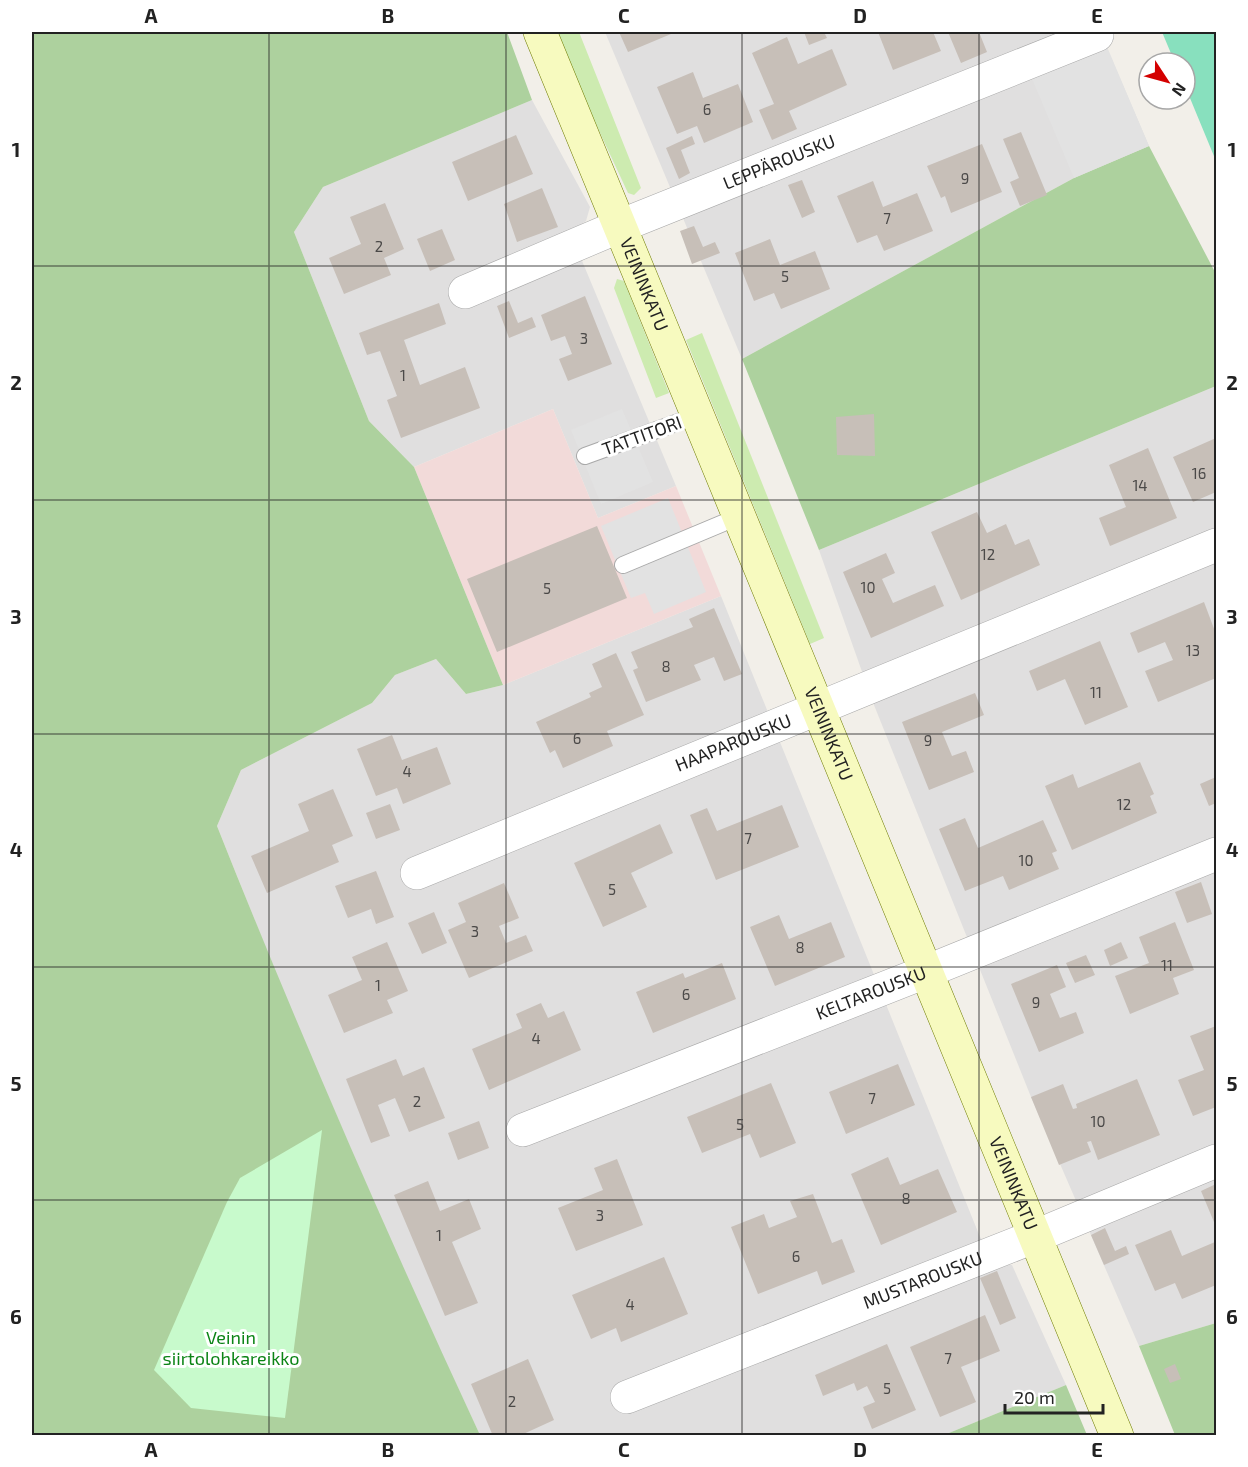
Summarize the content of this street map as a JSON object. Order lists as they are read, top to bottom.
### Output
{
  "streets": {
    "street": [
      "LEPPÄROUSKU",
      "VEININKATU",
      "HAAPAROUSKU",
      "KELTAROUSKU",
      "MUSTAROUSKU"
    ],
    "lane": ["TATTITORI"]
  },
  "crossings": [
    ["LEPPÄROUSKU", "VEININKATU"],
    ["VEININKATU", "TATTITORI"],
    ["VEININKATU", "HAAPAROUSKU"],
    ["VEININKATU", "KELTAROUSKU"],
    ["VEININKATU", "MUSTAROUSKU"]
  ],
  "parks": ["Veinin siirtolohkareikko"],
  "house_numbers": [
    "6",
    "9",
    "7",
    "2",
    "5",
    "3",
    "1",
    "16",
    "14",
    "12",
    "10",
    "5",
    "13",
    "8",
    "11",
    "6",
    "9",
    "4",
    "12",
    "7",
    "10",
    "5",
    "3",
    "8",
    "11",
    "1",
    "6",
    "9",
    "4",
    "7",
    "2",
    "10",
    "5",
    "8",
    "3",
    "1",
    "6",
    "4",
    "7",
    "5",
    "2"
  ],
  "scale_bar": "20 m",
  "north": "bottom right",
  "grid": {
    "columns": [
      "A",
      "B",
      "C",
      "D",
      "E"
    ],
    "rows": [
      "1",
      "2",
      "3",
      "4",
      "5",
      "6"
    ]
  }
}
